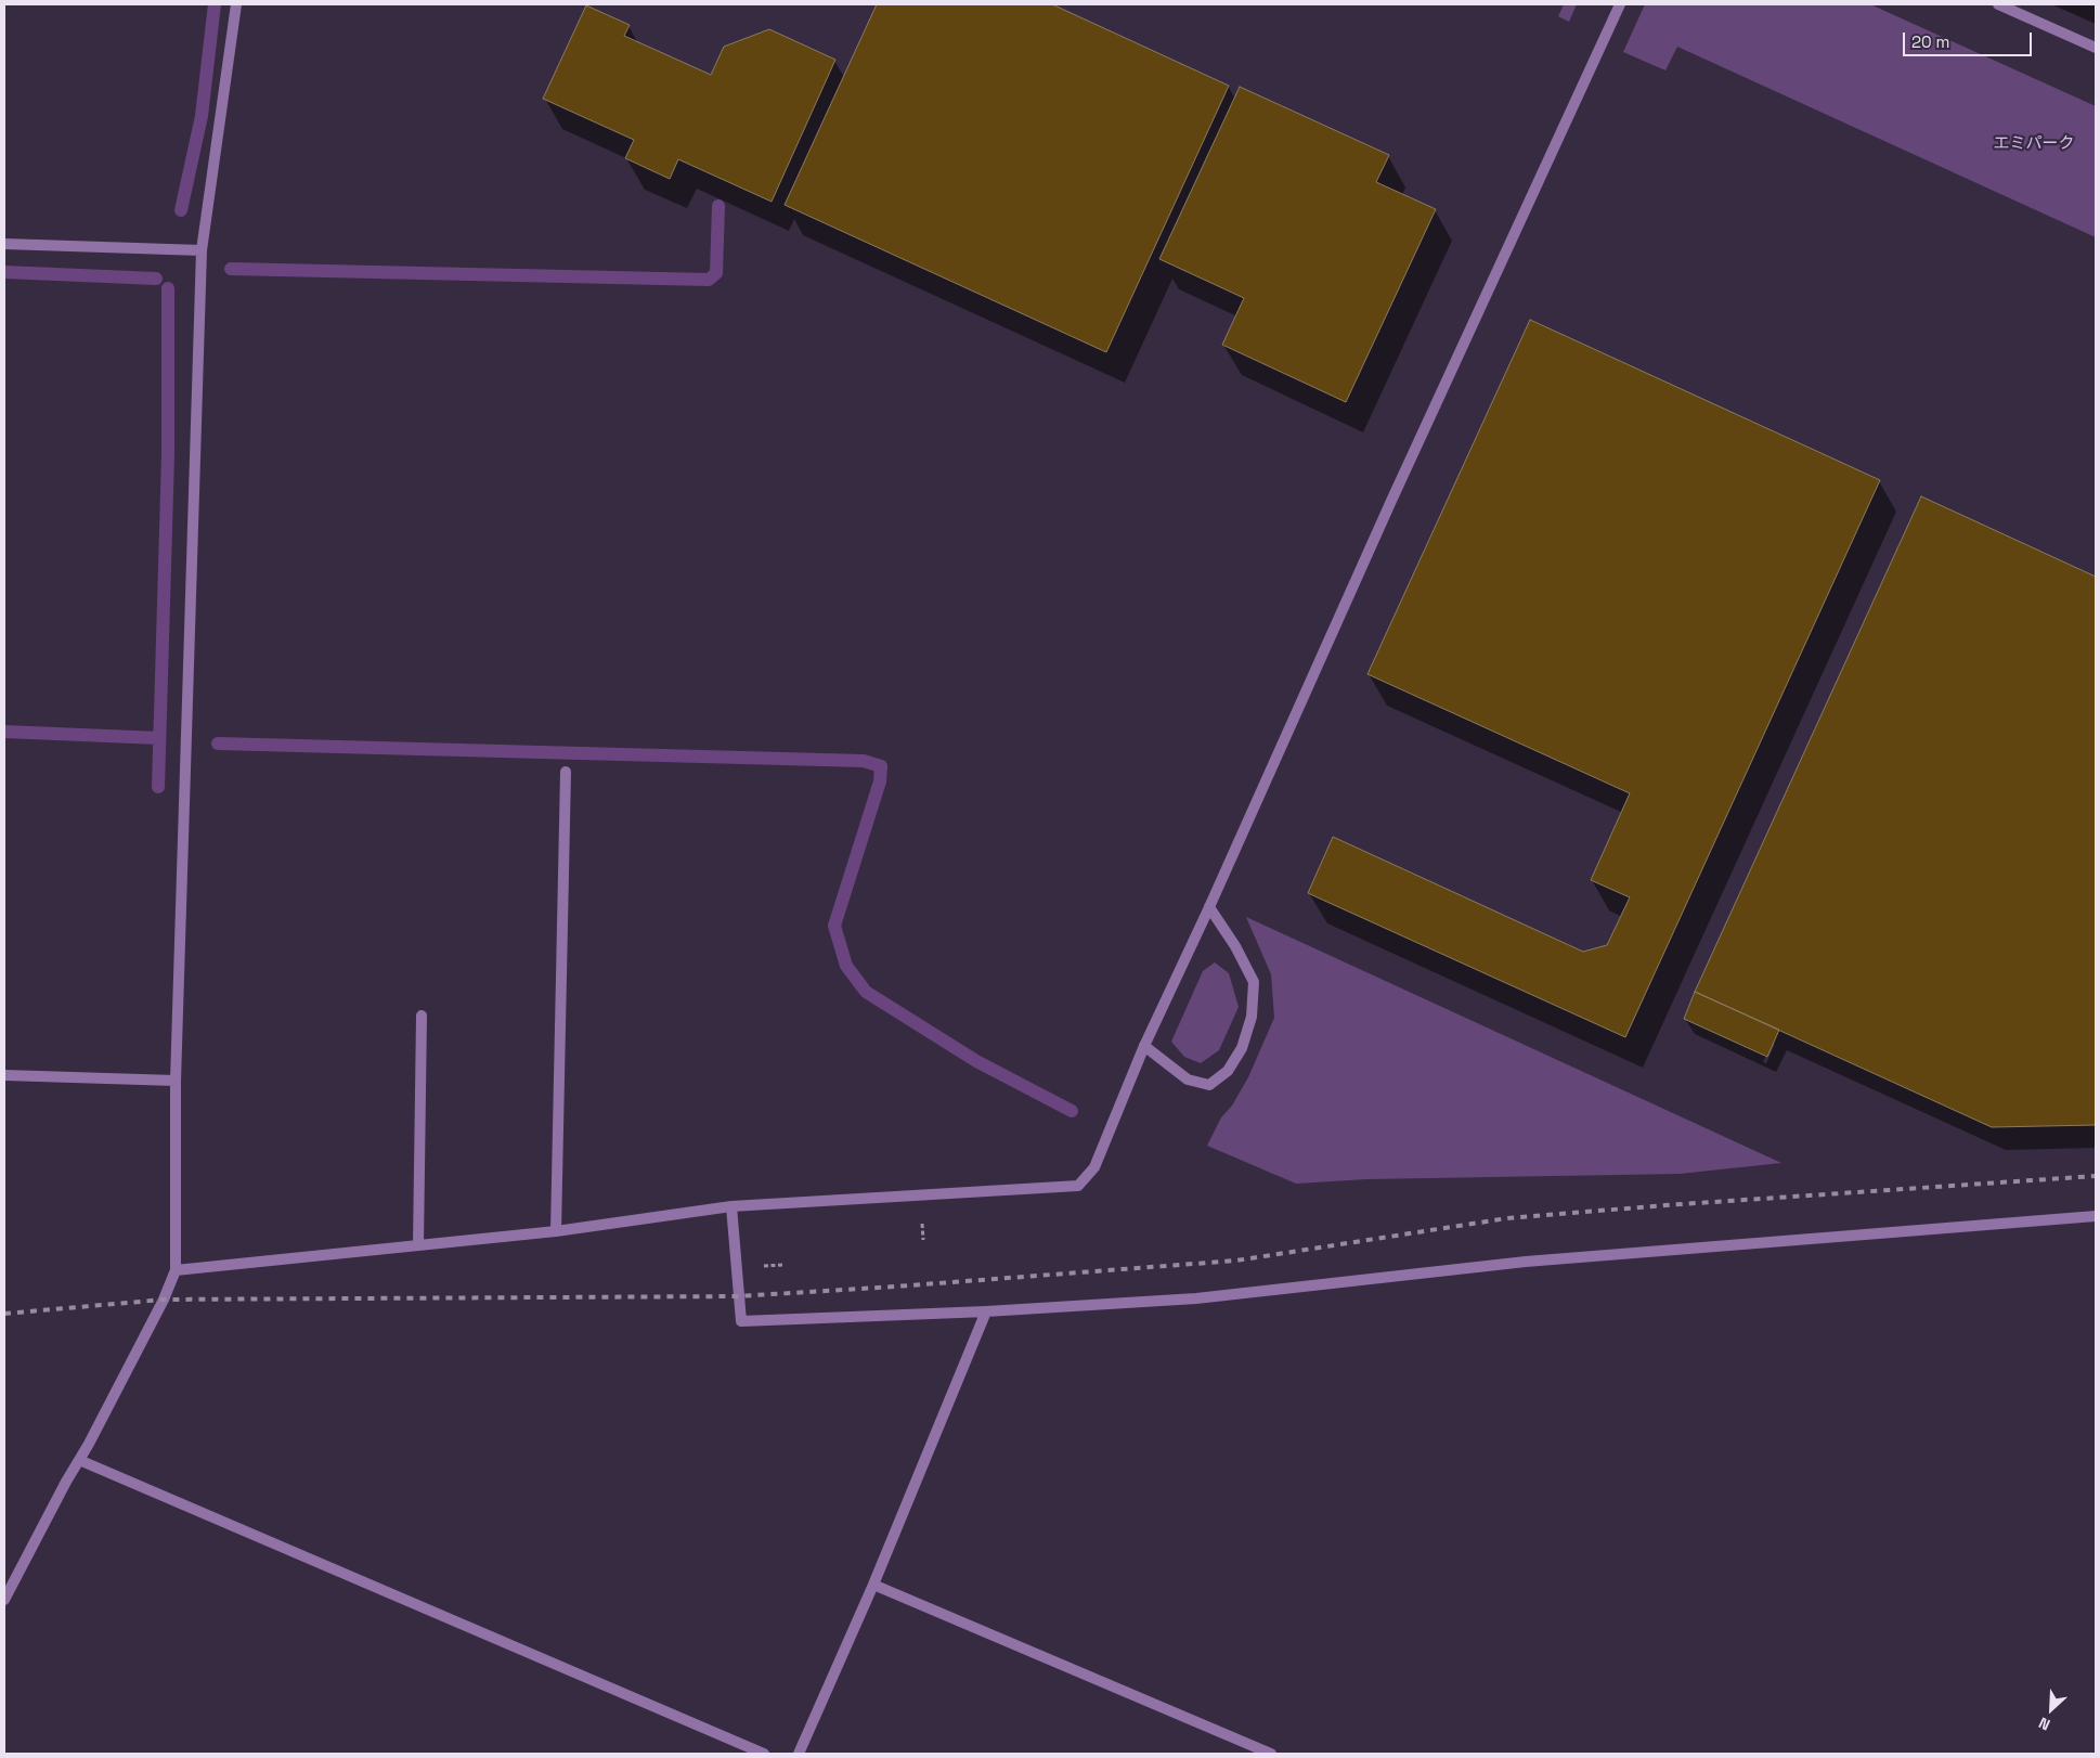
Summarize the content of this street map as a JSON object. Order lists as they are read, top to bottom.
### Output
{
  "parks": ["エミパーク"],
  "scale_bar": "20 m",
  "north": "bottom left"
}
